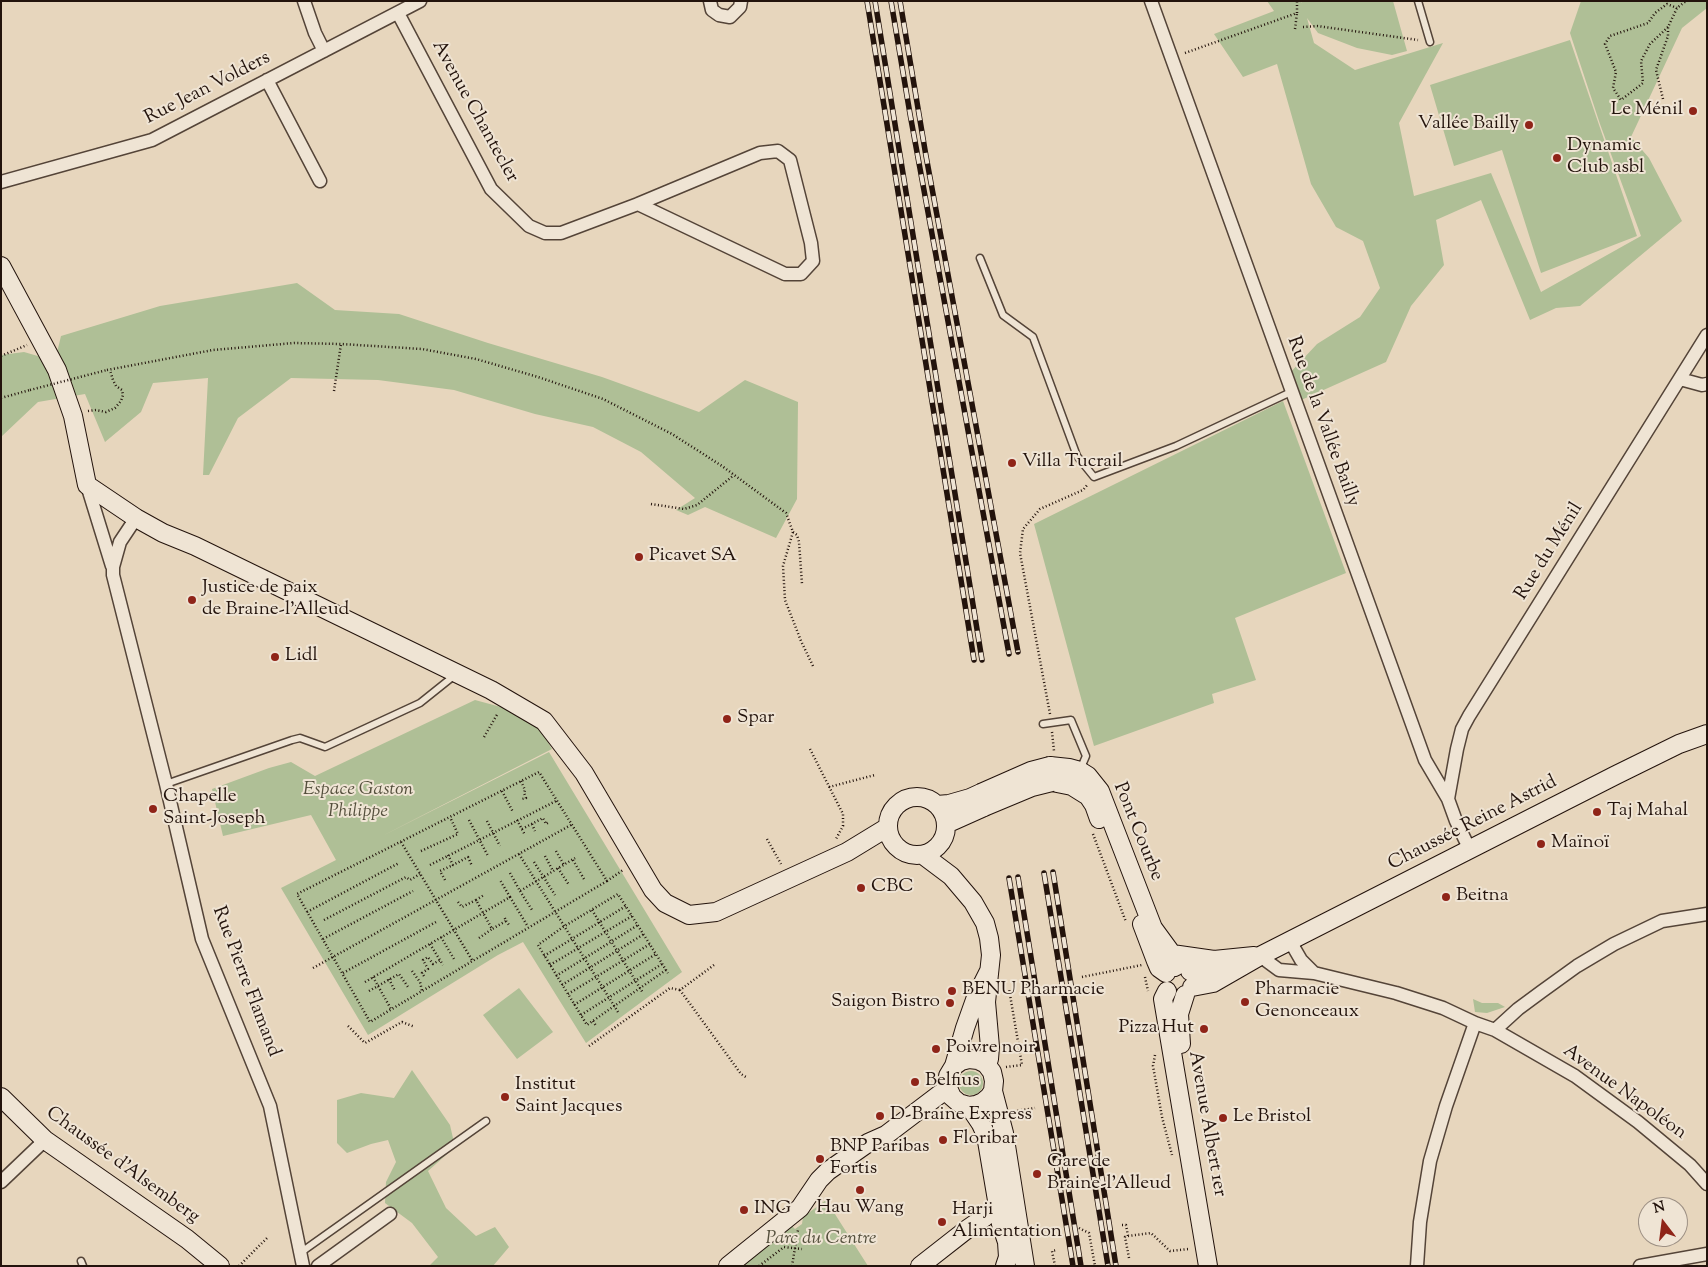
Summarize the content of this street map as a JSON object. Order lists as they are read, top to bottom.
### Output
{
  "streets": {
    "main road": [
      "Chaussée Reine Astrid",
      "Pont Courbe",
      "Rue Pierre Flamand",
      "Avenue Albert 1er",
      "Chaussée d'Alsemberg"
    ],
    "street": [
      "Rue Jean Volders",
      "Avenue Chantecler",
      "Rue de la Vallée Bailly",
      "Rue du Ménil",
      "Avenue Napoléon"
    ]
  },
  "crossings": [
    ["Rue Jean Volders", "Avenue Chantecler"],
    ["Rue de la Vallée Bailly", "Rue du Ménil"],
    ["Rue de la Vallée Bailly", "Chaussée Reine Astrid"],
    ["Chaussée Reine Astrid", "Pont Courbe"],
    ["Chaussée Reine Astrid", "Avenue Napoléon"],
    ["Chaussée Reine Astrid", "Avenue Albert 1er"],
    ["Pont Courbe", "Avenue Albert 1er"]
  ],
  "parks": ["Espace Gaston Philippe", "Parc du Centre"],
  "places": [
    "Le Ménil",
    "Vallée Bailly",
    "Dynamic Club asbl",
    "Villa Tucrail",
    "Picavet SA",
    "Justice de paix de Braine-l'Alleud",
    "Lidl",
    "Spar",
    "Chapelle Saint-Joseph",
    "Taj Mahal",
    "Maïnoï",
    "CBC",
    "Beitna",
    "BENU Pharmacie",
    "Pharmacie Genonceaux",
    "Saigon Bistro",
    "Pizza Hut",
    "Poivre noir",
    "Belfius",
    "Institut Saint Jacques",
    "D-Braine Express",
    "Le Bristol",
    "Floribar",
    "BNP Paribas Fortis",
    "Gare de Braine-l'Alleud",
    "Hau Wang",
    "ING",
    "Harji Alimentation"
  ],
  "north": "top"
}
